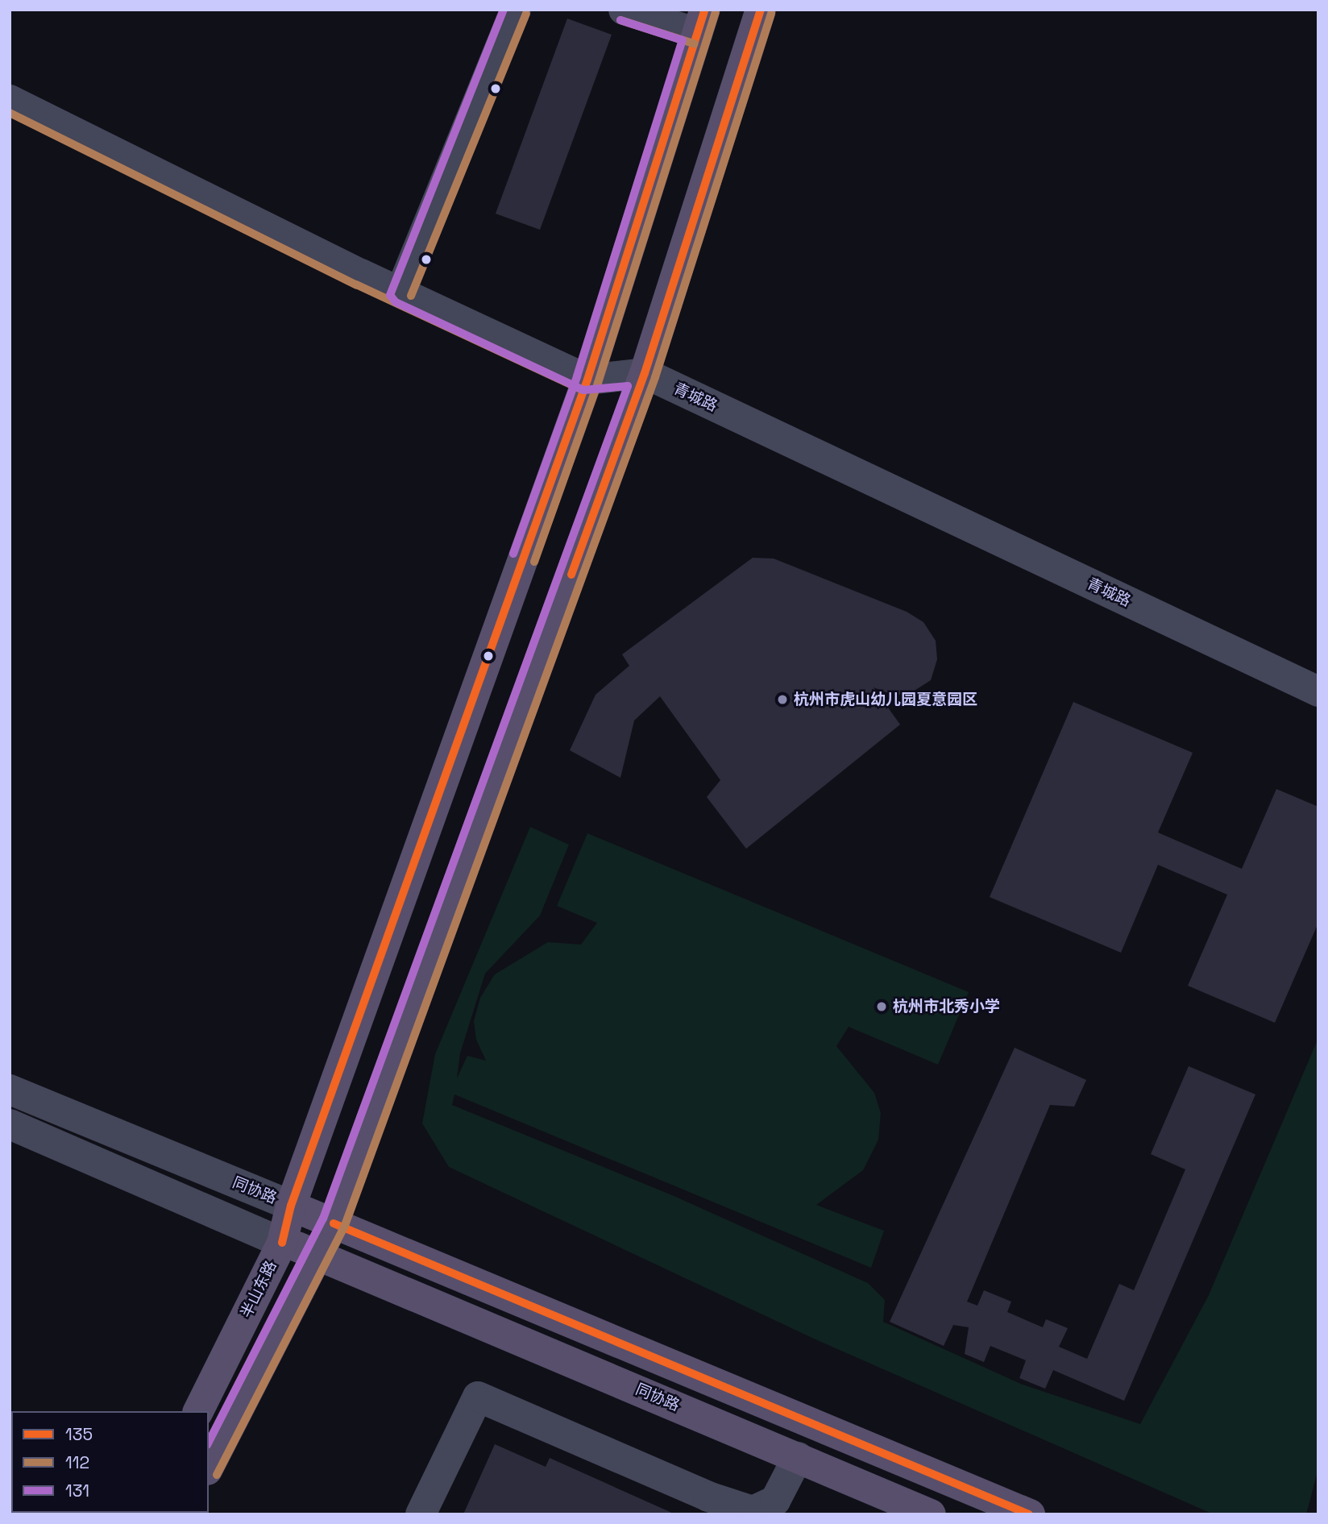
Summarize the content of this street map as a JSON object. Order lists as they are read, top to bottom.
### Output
{
  "streets": {
    "main road": ["同协路", "半山东路"],
    "street": ["青城路"]
  },
  "crossings": [
    ["同协路", "半山东路"]
  ],
  "places": ["杭州市虎山幼儿园夏意园区", "杭州市北秀小学"],
  "lines": ["transit line 135", "transit line 131", "transit line 112"],
  "legend": ["135", "112", "131"]
}
